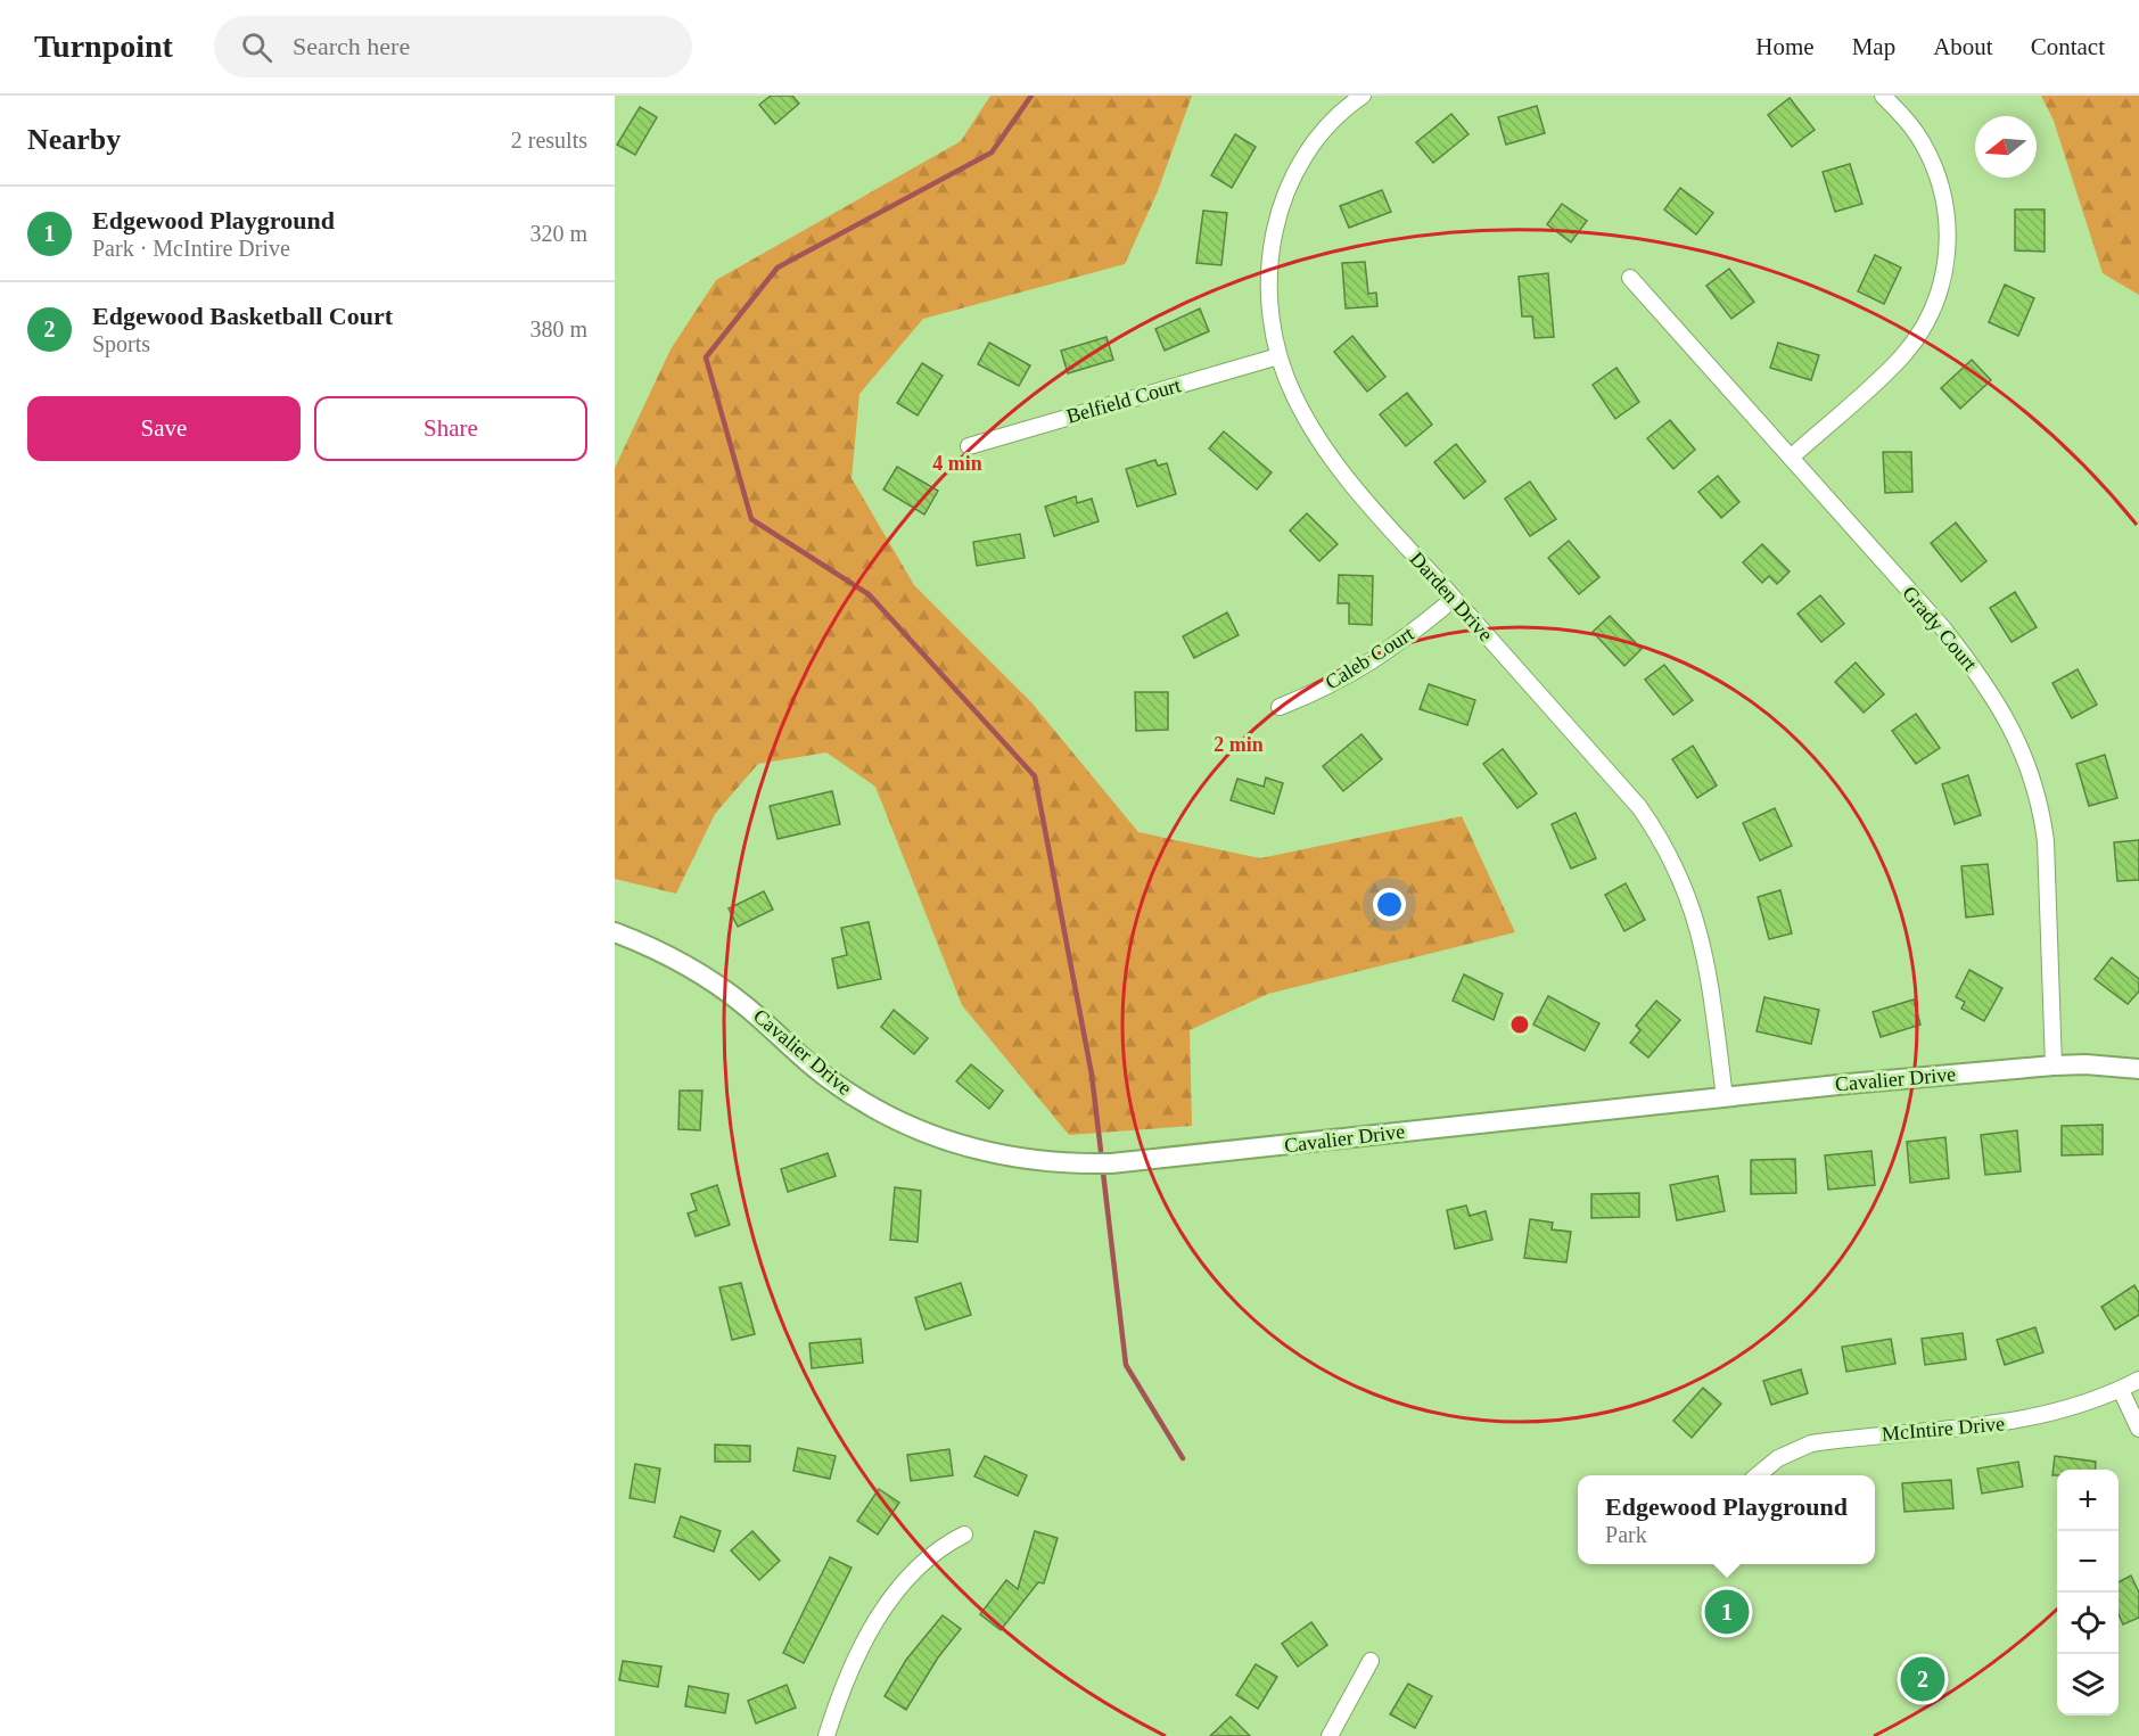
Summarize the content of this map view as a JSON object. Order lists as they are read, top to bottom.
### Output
{
  "streets": {
    "street": [
      "Belfield Court",
      "Darden Drive",
      "Grady Court",
      "Caleb Court",
      "Cavalier Drive",
      "McIntire Drive"
    ]
  },
  "crossings": [
    ["Belfield Court", "Darden Drive"],
    ["Darden Drive", "Caleb Court"],
    ["Darden Drive", "Cavalier Drive"],
    ["Grady Court", "Cavalier Drive"]
  ],
  "north": "left",
  "page": {
    "header": "Turnpoint",
    "search": "Search here",
    "nav": [
      "Home",
      "Map",
      "About",
      "Contact"
    ],
    "heading": ["Nearby", "2 results"],
    "list": [
      {
        "mark": "1",
        "name": "Edgewood Playground",
        "note": "Park · McIntire Drive",
        "value": "320 m"
      },
      {
        "mark": "2",
        "name": "Edgewood Basketball Court",
        "note": "Sports",
        "value": "380 m"
      }
    ],
    "buttons": ["Save", "Share"],
    "map_buttons": ["+", "−"],
    "popup": ["Edgewood Playground", "Park"],
    "pins": ["1", "2"]
  },
  "rings": ["4 min", "2 min"]
}
